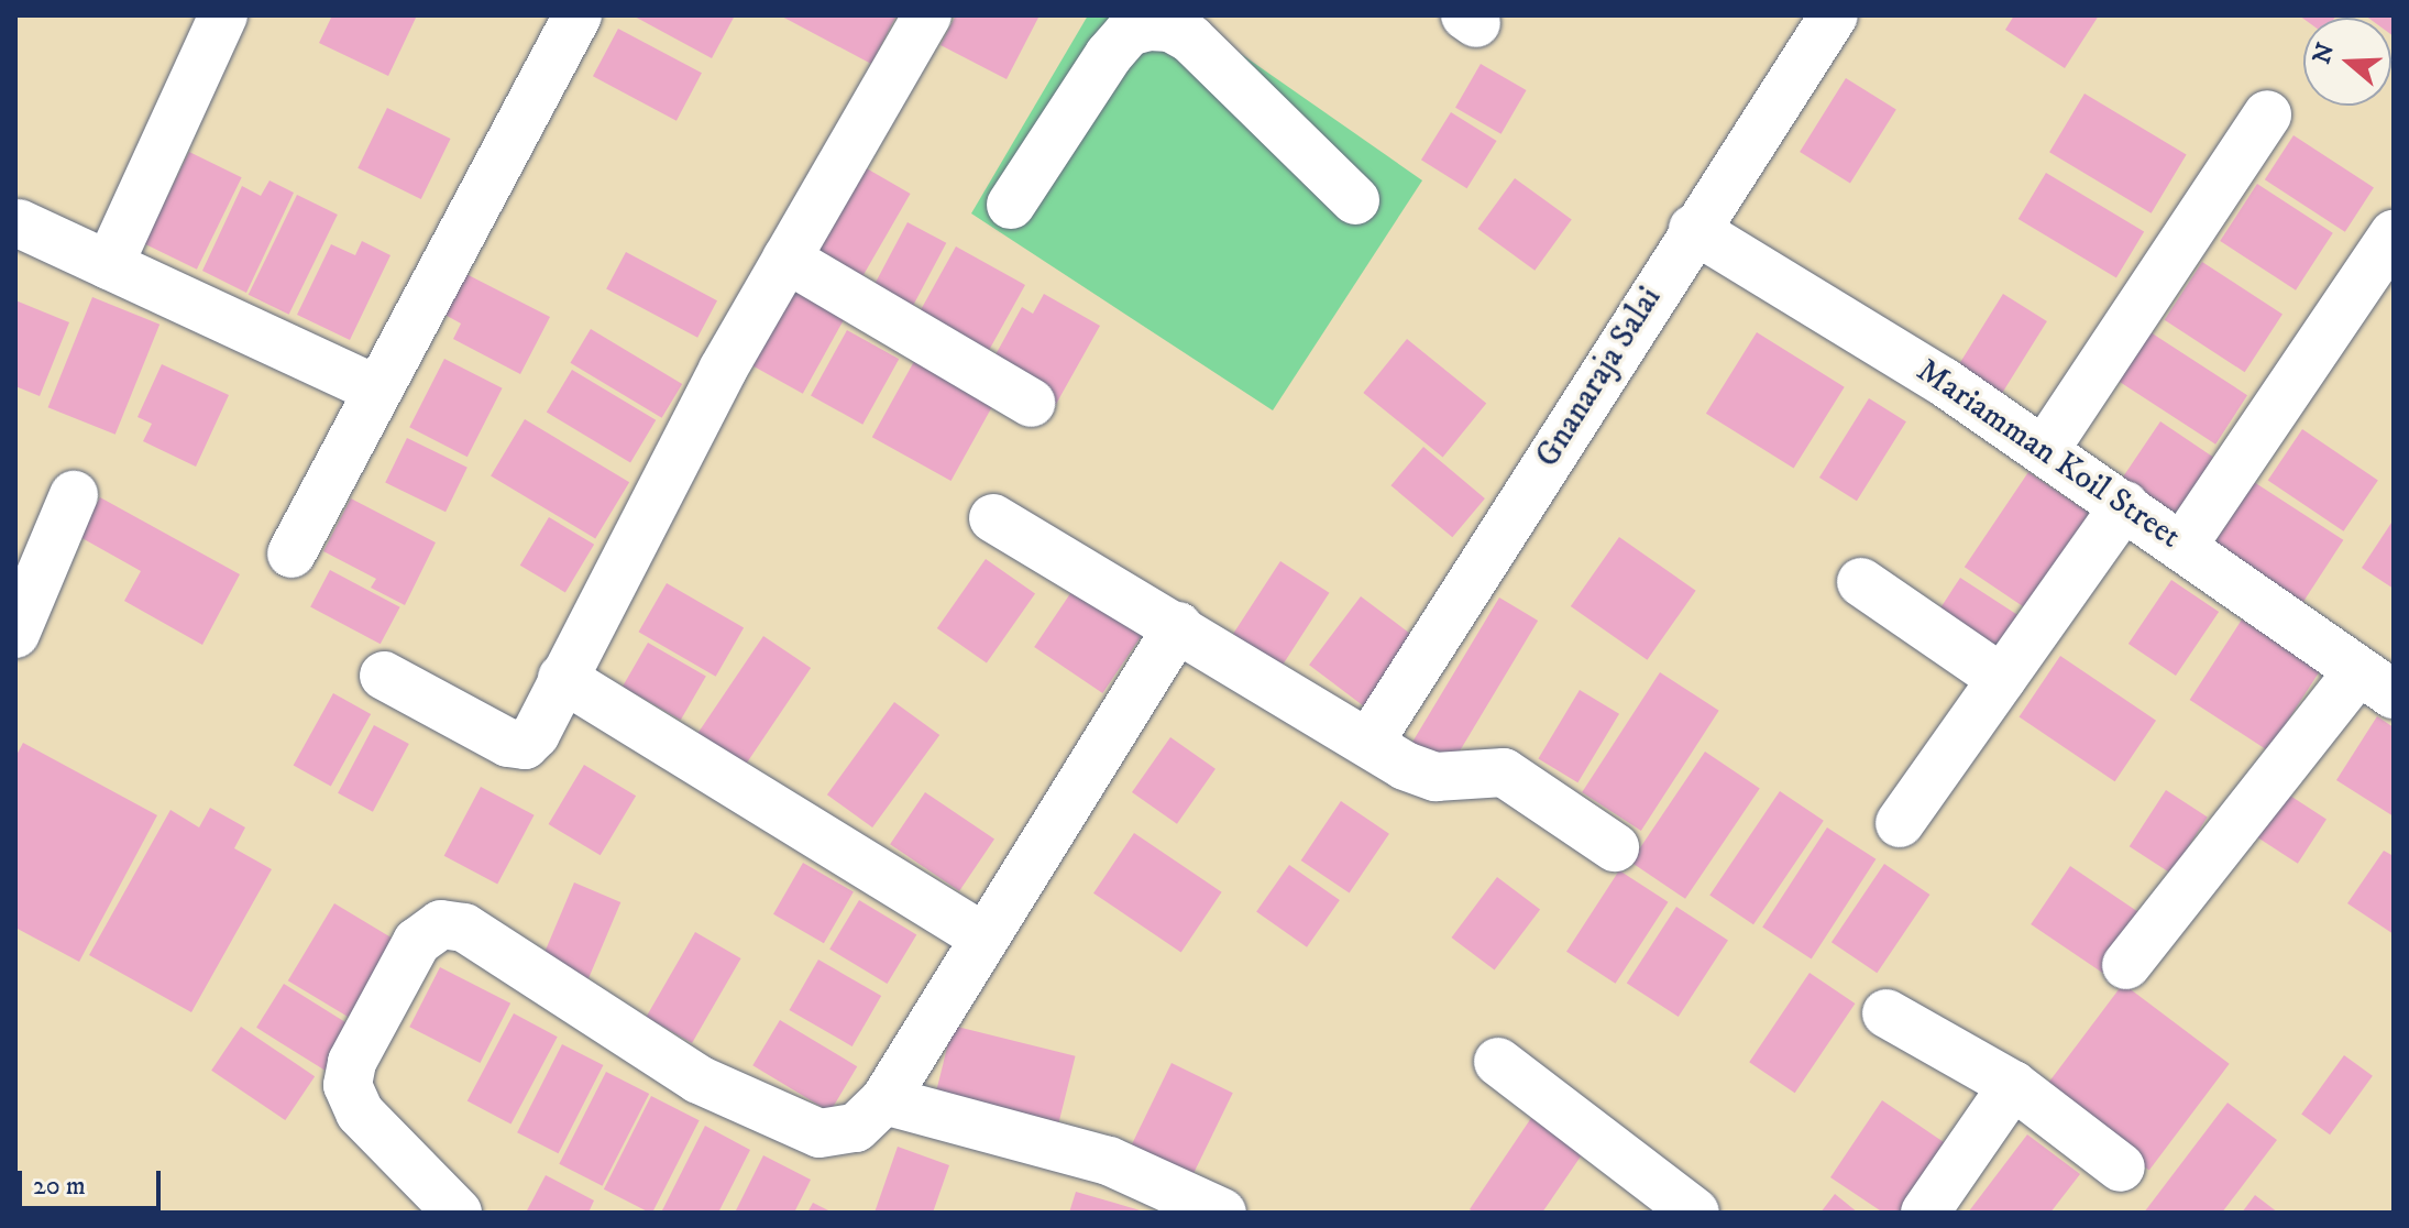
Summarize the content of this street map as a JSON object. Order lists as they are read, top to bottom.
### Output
{
  "streets": {
    "street": ["Gnanaraja Salai", "Mariamman Koil Street"]
  },
  "crossings": [
    ["Gnanaraja Salai", "Mariamman Koil Street"]
  ],
  "scale_bar": "20 m",
  "north": "left"
}
